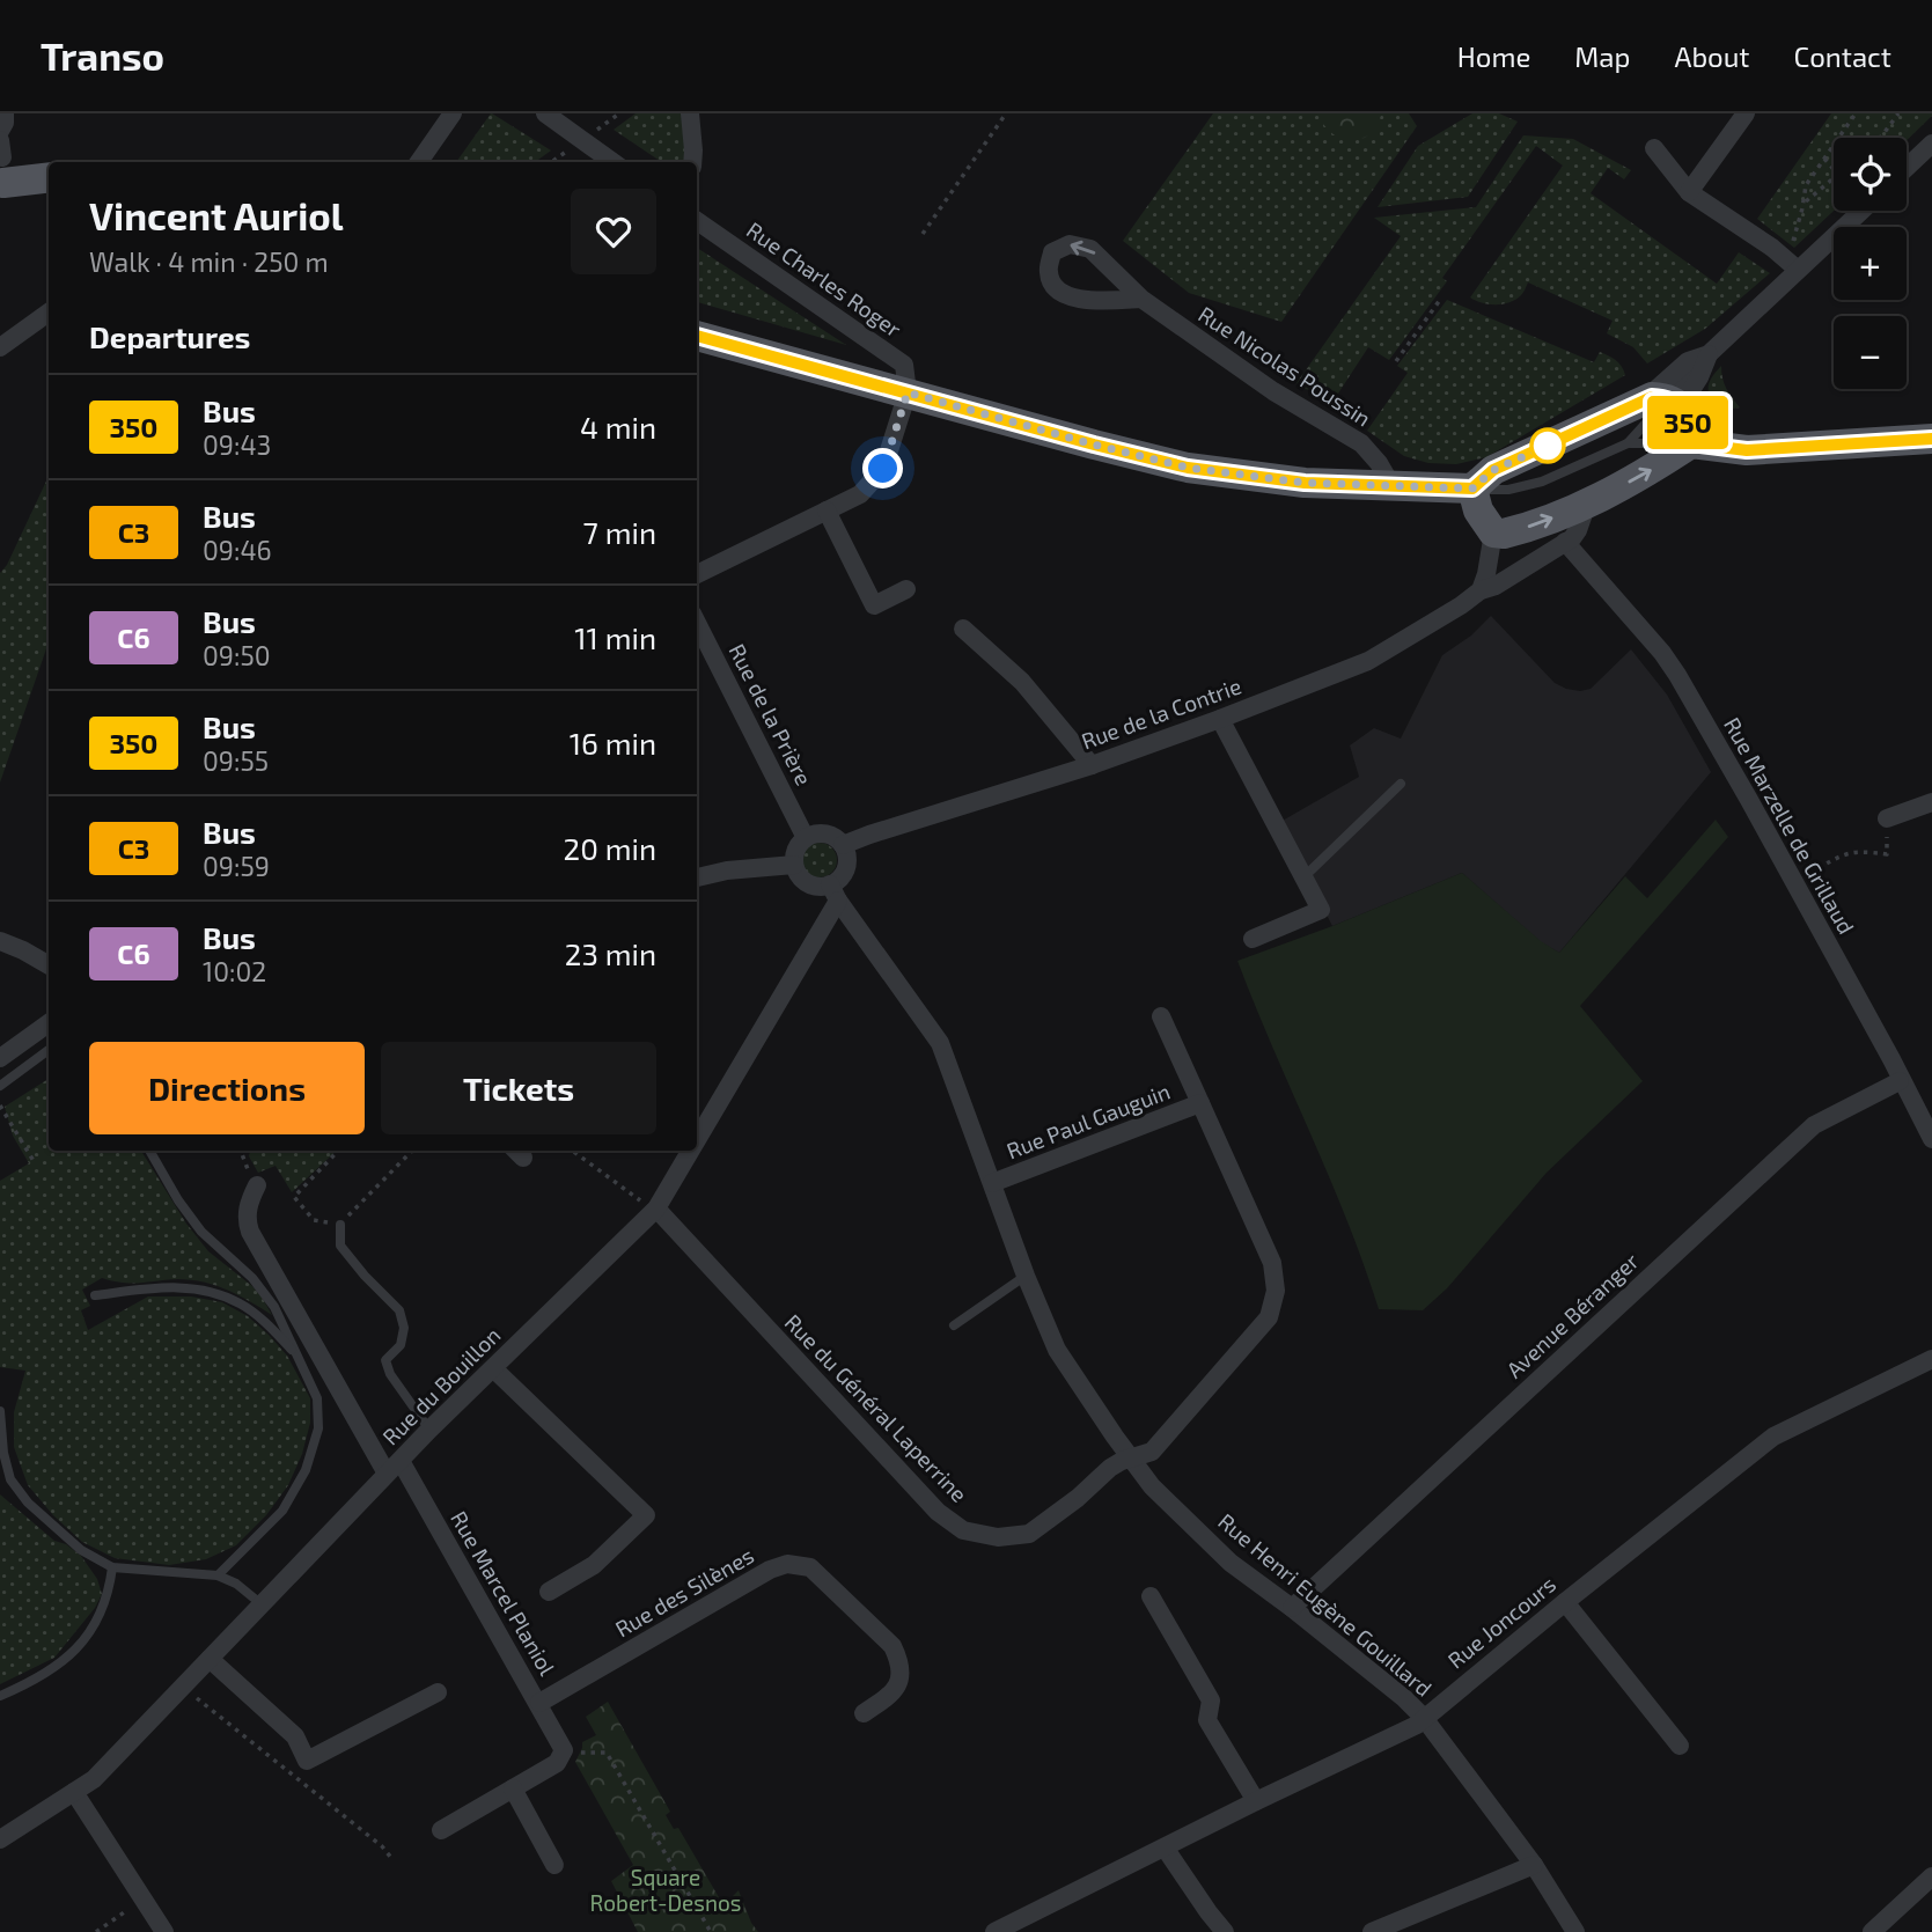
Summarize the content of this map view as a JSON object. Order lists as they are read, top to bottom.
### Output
{
  "streets": {
    "street": [
      "Rue Charles Roger",
      "Rue Nicolas Poussin",
      "Rue de la Contrie",
      "Rue de la Prière",
      "Rue Marzelle de Grillaud",
      "Rue Paul Gauguin",
      "Avenue Béranger",
      "Rue du Bouillon",
      "Rue du Général Laperrine",
      "Rue des Silènes",
      "Rue Marcel Planiol",
      "Rue Henri Eugène Gouillard",
      "Rue Joncours"
    ]
  },
  "crossings": [
    ["Rue de la Contrie", "Rue de la Prière"],
    ["Rue de la Contrie", "Rue Marzelle de Grillaud"],
    ["Rue de la Contrie", "Rue du Bouillon"],
    ["Rue de la Contrie", "Rue Henri Eugène Gouillard"],
    ["Rue de la Prière", "Rue du Bouillon"],
    ["Rue de la Prière", "Rue Henri Eugène Gouillard"],
    ["Rue Marzelle de Grillaud", "Avenue Béranger"],
    ["Rue Paul Gauguin", "Rue du Général Laperrine"],
    ["Rue Paul Gauguin", "Rue Henri Eugène Gouillard"],
    ["Avenue Béranger", "Rue Henri Eugène Gouillard"],
    ["Rue du Bouillon", "Rue du Général Laperrine"],
    ["Rue du Bouillon", "Rue Marcel Planiol"],
    ["Rue du Bouillon", "Rue Henri Eugène Gouillard"],
    ["Rue du Général Laperrine", "Rue Henri Eugène Gouillard"],
    ["Rue des Silènes", "Rue Marcel Planiol"],
    ["Rue Henri Eugène Gouillard", "Rue Joncours"]
  ],
  "parks": ["Square Robert-Desnos"],
  "lines": ["bus line 350"],
  "page": {
    "header": "Transo",
    "nav": [
      "Home",
      "Map",
      "About",
      "Contact"
    ],
    "on_map": "350",
    "map_buttons": ["+", "−"],
    "heading": [
      ["Vincent Auriol", "Walk · 4 min · 250 m"],
      "Departures"
    ],
    "list": [
      {
        "mark": "350",
        "name": "Bus",
        "note": "09:43",
        "value": "4 min"
      },
      {
        "mark": "C3",
        "name": "Bus",
        "note": "09:46",
        "value": "7 min"
      },
      {
        "mark": "C6",
        "name": "Bus",
        "note": "09:50",
        "value": "11 min"
      },
      {
        "mark": "350",
        "name": "Bus",
        "note": "09:55",
        "value": "16 min"
      },
      {
        "mark": "C3",
        "name": "Bus",
        "note": "09:59",
        "value": "20 min"
      },
      {
        "mark": "C6",
        "name": "Bus",
        "note": "10:02",
        "value": "23 min"
      }
    ],
    "buttons": ["Directions", "Tickets"]
  }
}
